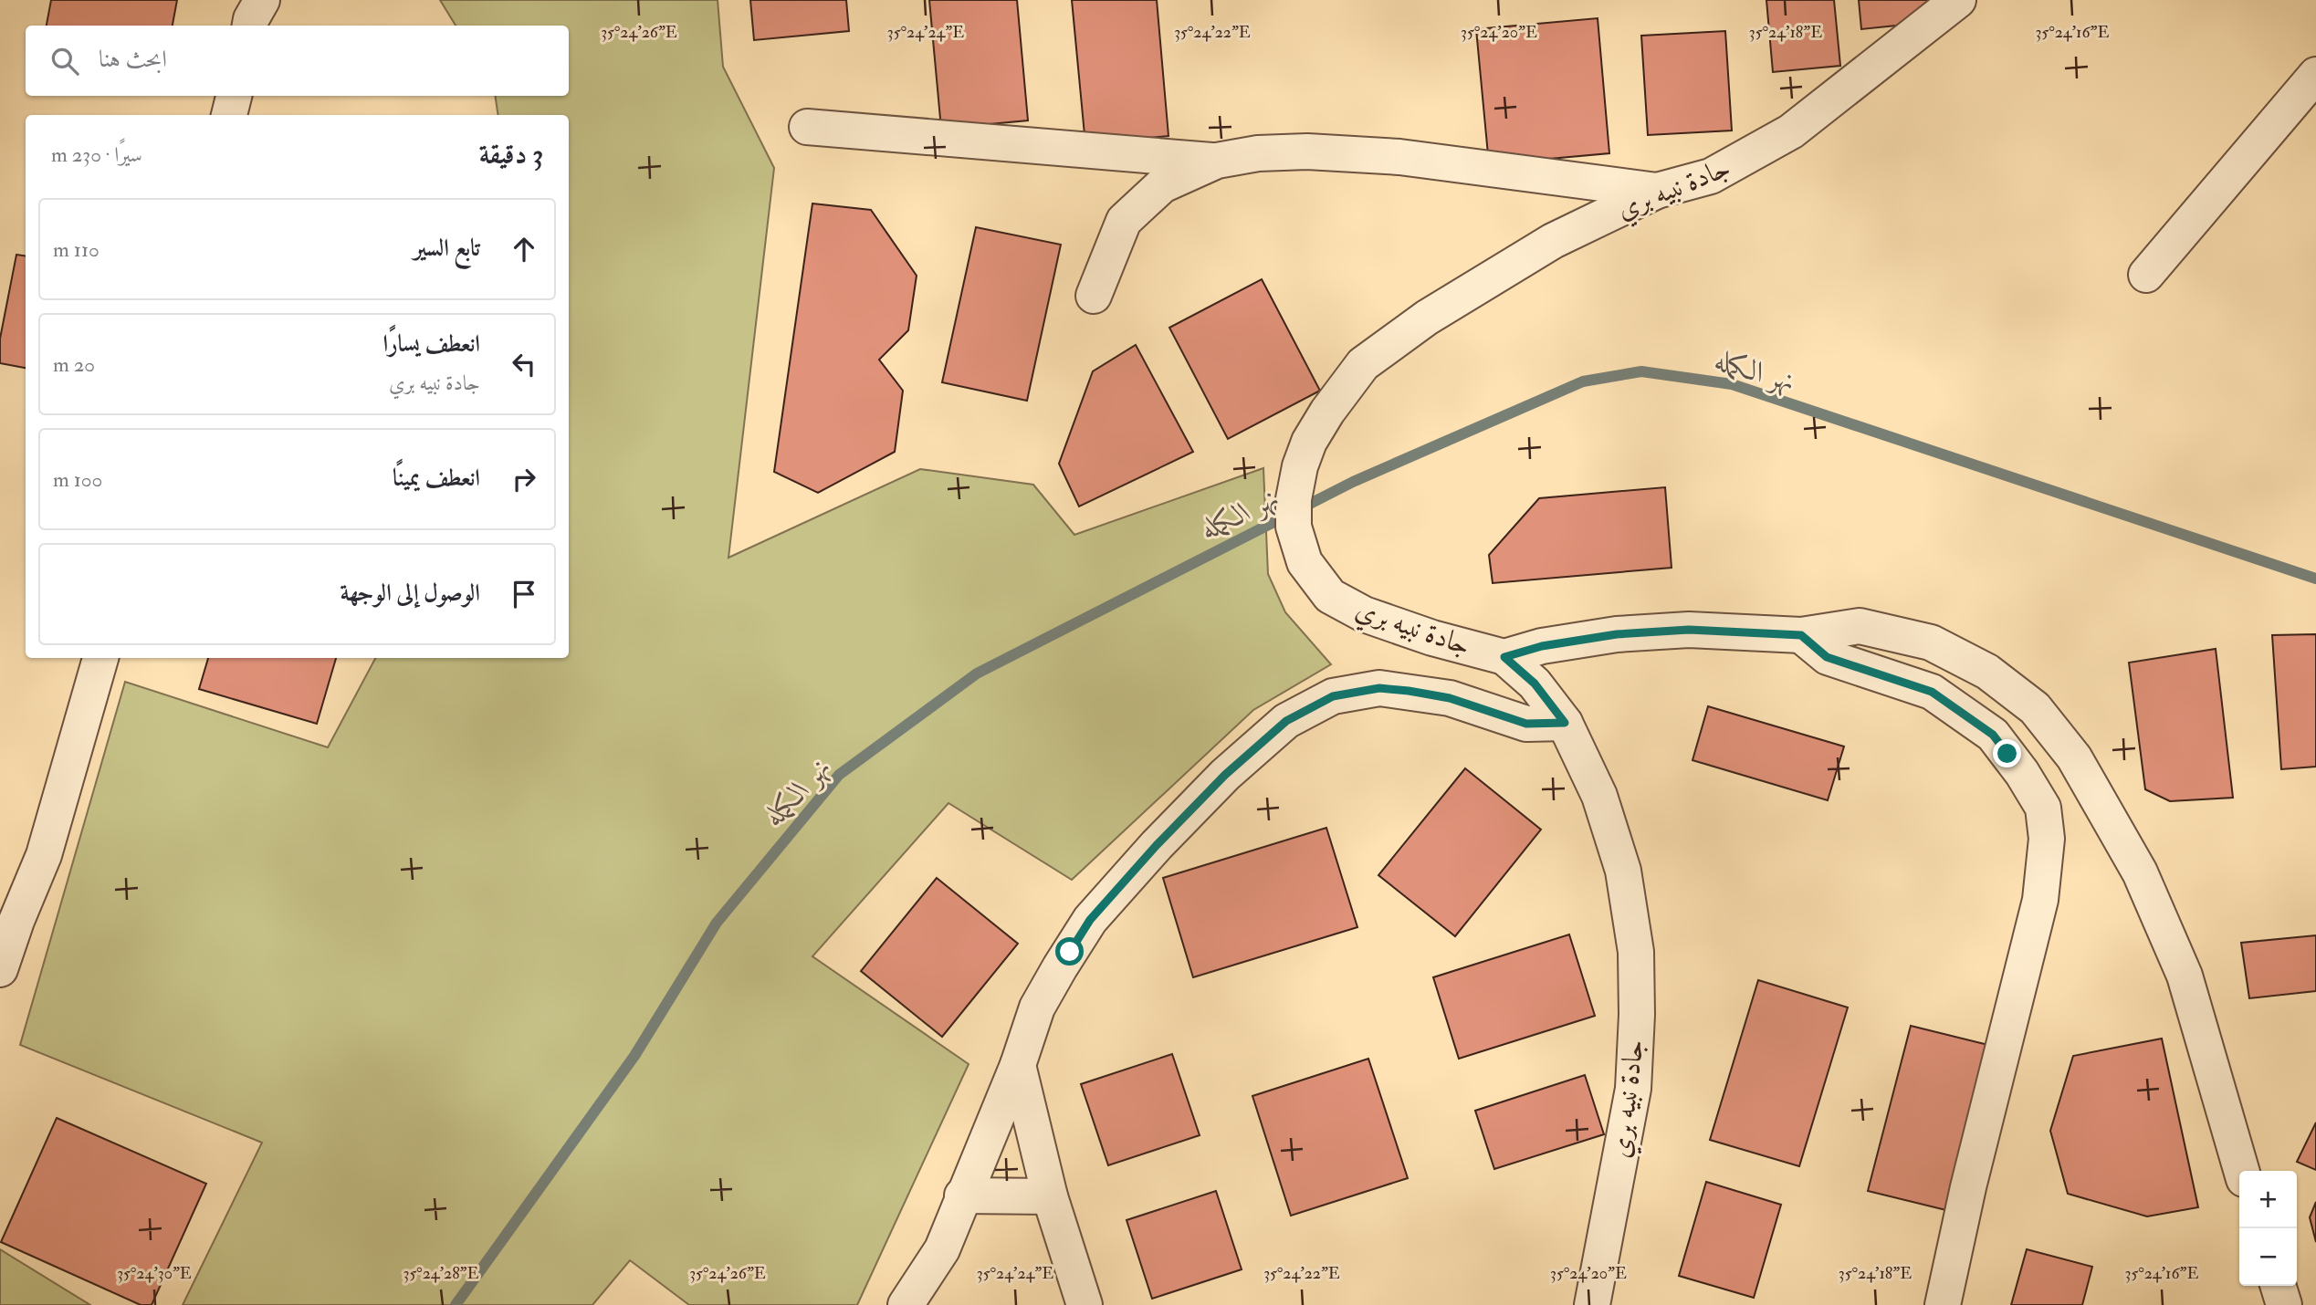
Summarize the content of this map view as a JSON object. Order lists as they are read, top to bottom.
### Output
{
  "streets": {
    "street": ["جادة نبيه بري"]
  },
  "water": ["نهر الكمله"],
  "page": {
    "search": "ابحث هنا",
    "heading": ["3 دقيقة", "سيرًا · 230 m"],
    "list": [
      ["تابع السير", "110 m"],
      ["انعطف يسارًا", "جادة نبيه بري", "20 m"],
      ["انعطف يمينًا", "100 m"],
      "الوصول إلى الوجهة"
    ],
    "map_buttons": ["+", "−"]
  },
  "coordinates": [
    "35°24'26\"E",
    "35°24'24\"E",
    "35°24'22\"E",
    "35°24'20\"E",
    "35°24'18\"E",
    "35°24'16\"E",
    "35°24'30\"E",
    "35°24'28\"E"
  ]
}
